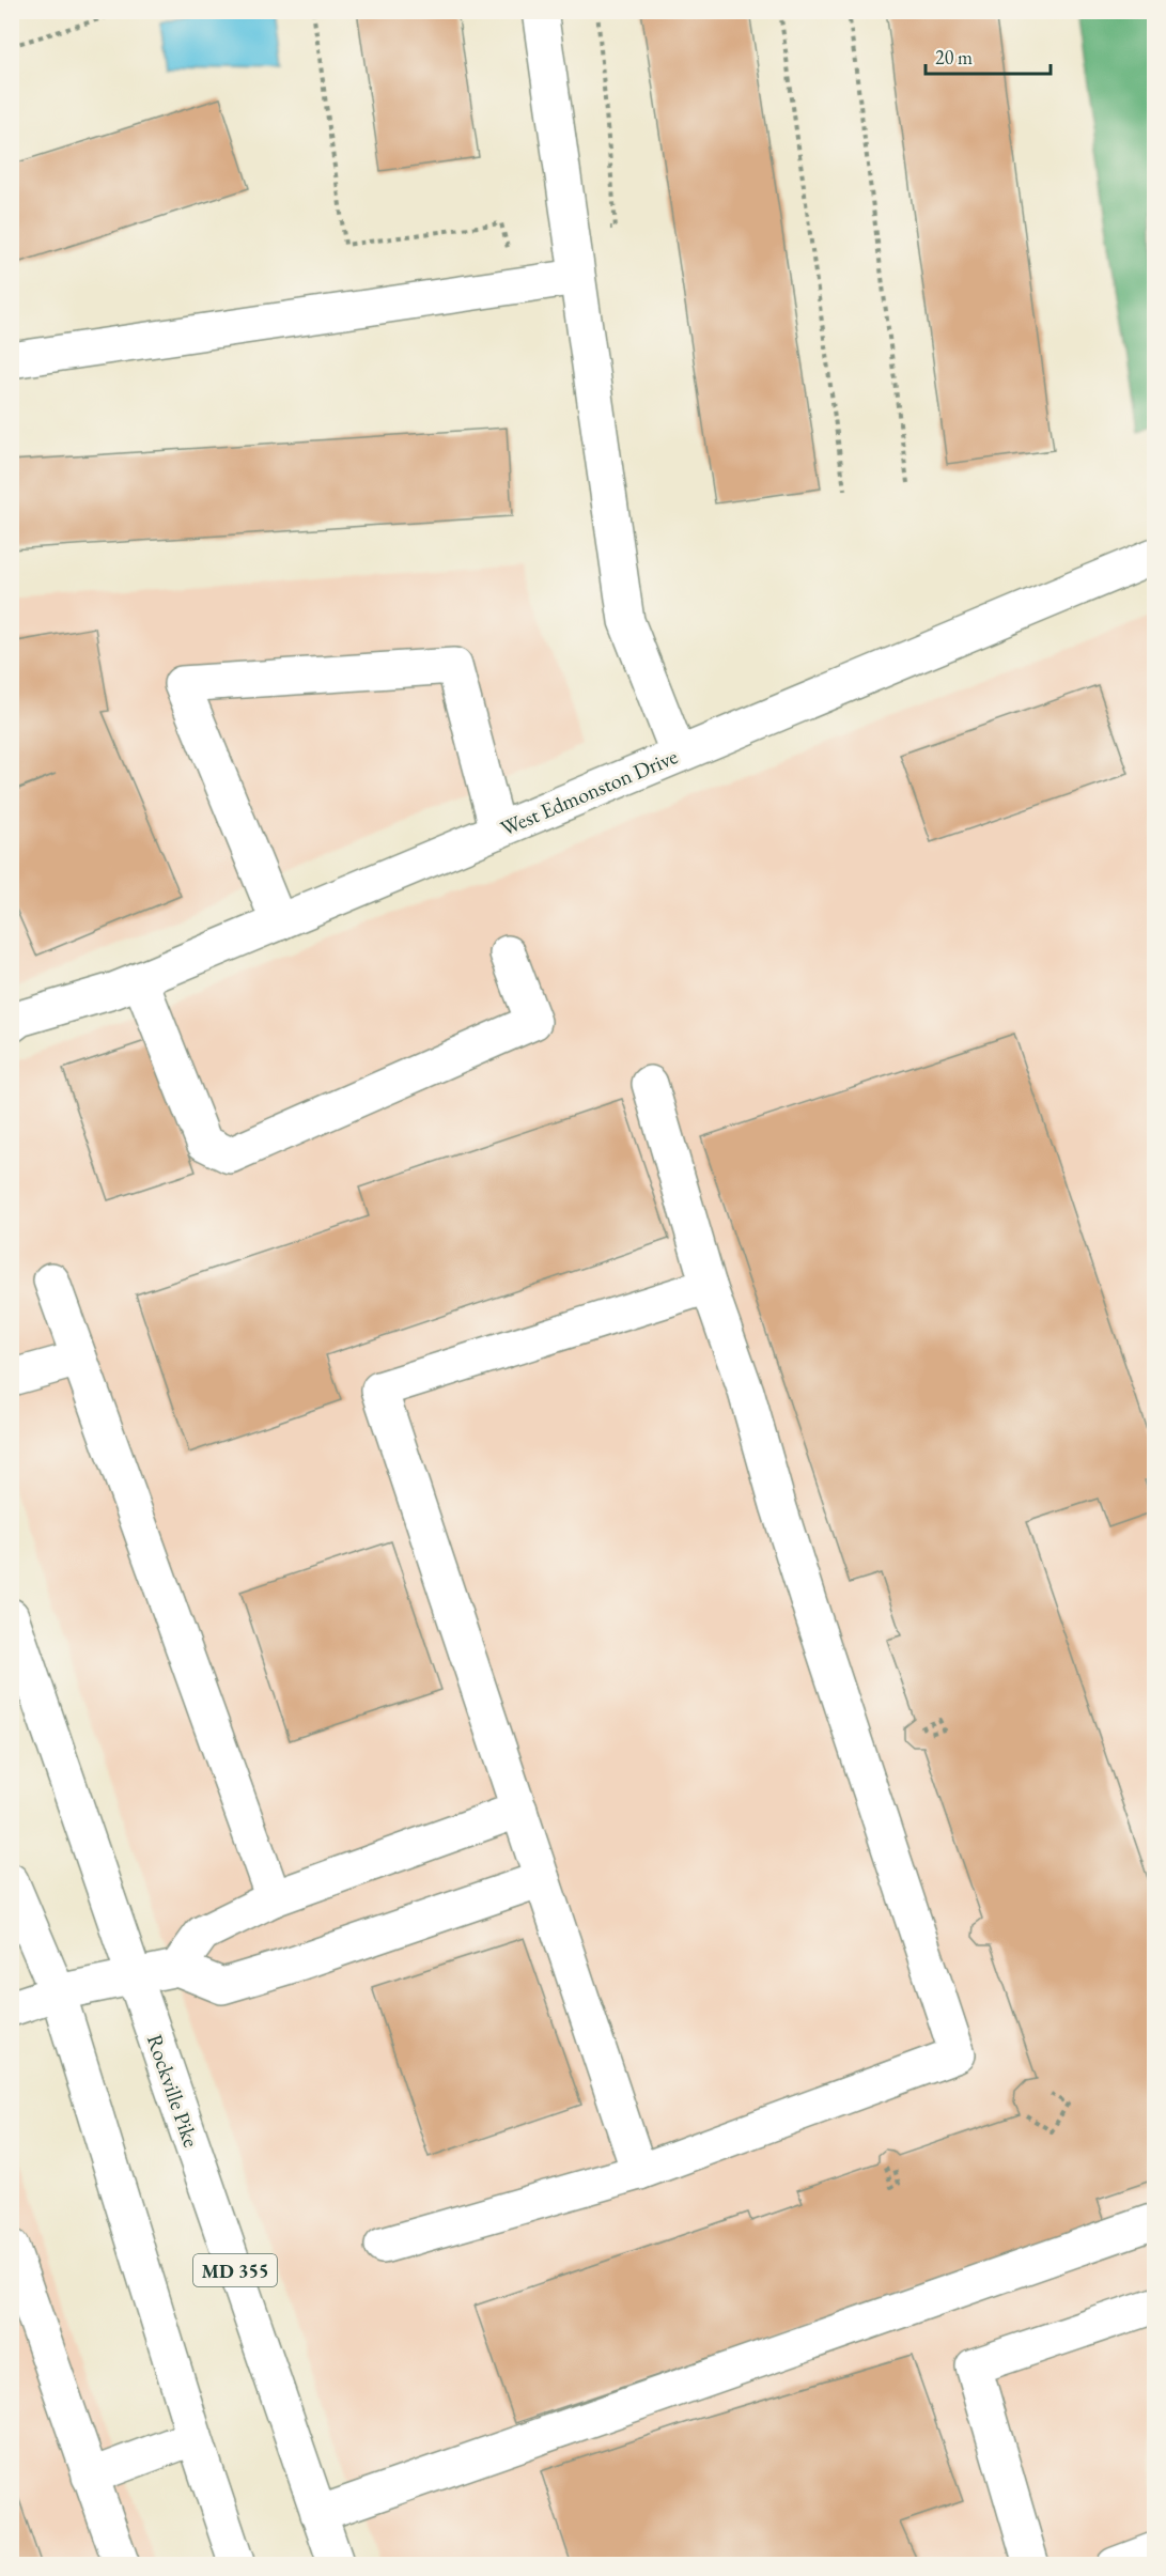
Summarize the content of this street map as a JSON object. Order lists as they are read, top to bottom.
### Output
{
  "streets": {
    "main road": ["West Edmonston Drive", "Rockville Pike", "MD 355"]
  },
  "scale_bar": "20 m"
}
